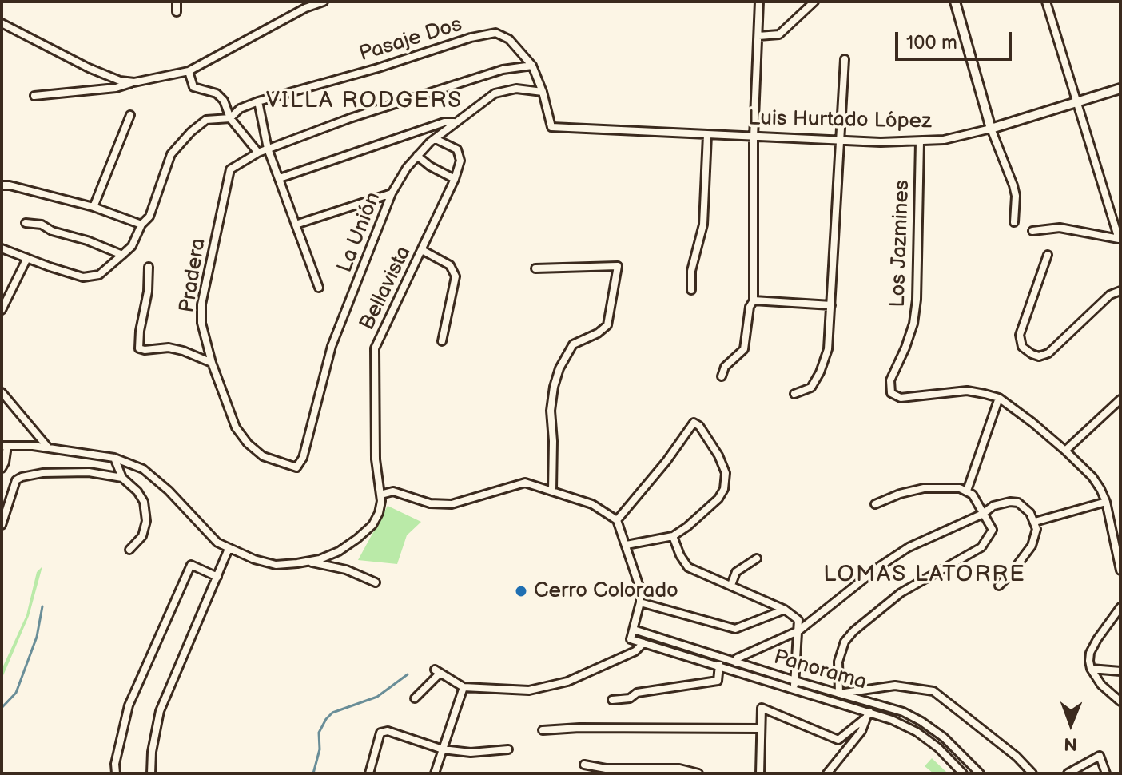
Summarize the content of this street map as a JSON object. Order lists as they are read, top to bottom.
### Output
{
  "streets": {
    "street": [
      "Pasaje Dos",
      "Luis Hurtado López",
      "La Unión",
      "Los Jazmines",
      "Pradera",
      "Bellavista",
      "Panorama"
    ]
  },
  "crossings": [
    ["Pasaje Dos", "Luis Hurtado López"],
    ["Pasaje Dos", "La Unión"],
    ["Pasaje Dos", "Pradera"],
    ["Luis Hurtado López", "Los Jazmines"],
    ["La Unión", "Pradera"],
    ["La Unión", "Bellavista"]
  ],
  "districts": ["VILLA RODGERS", "LOMAS LATORRE"],
  "places": ["Cerro Colorado"],
  "scale_bar": "100 m",
  "north": "bottom"
}
